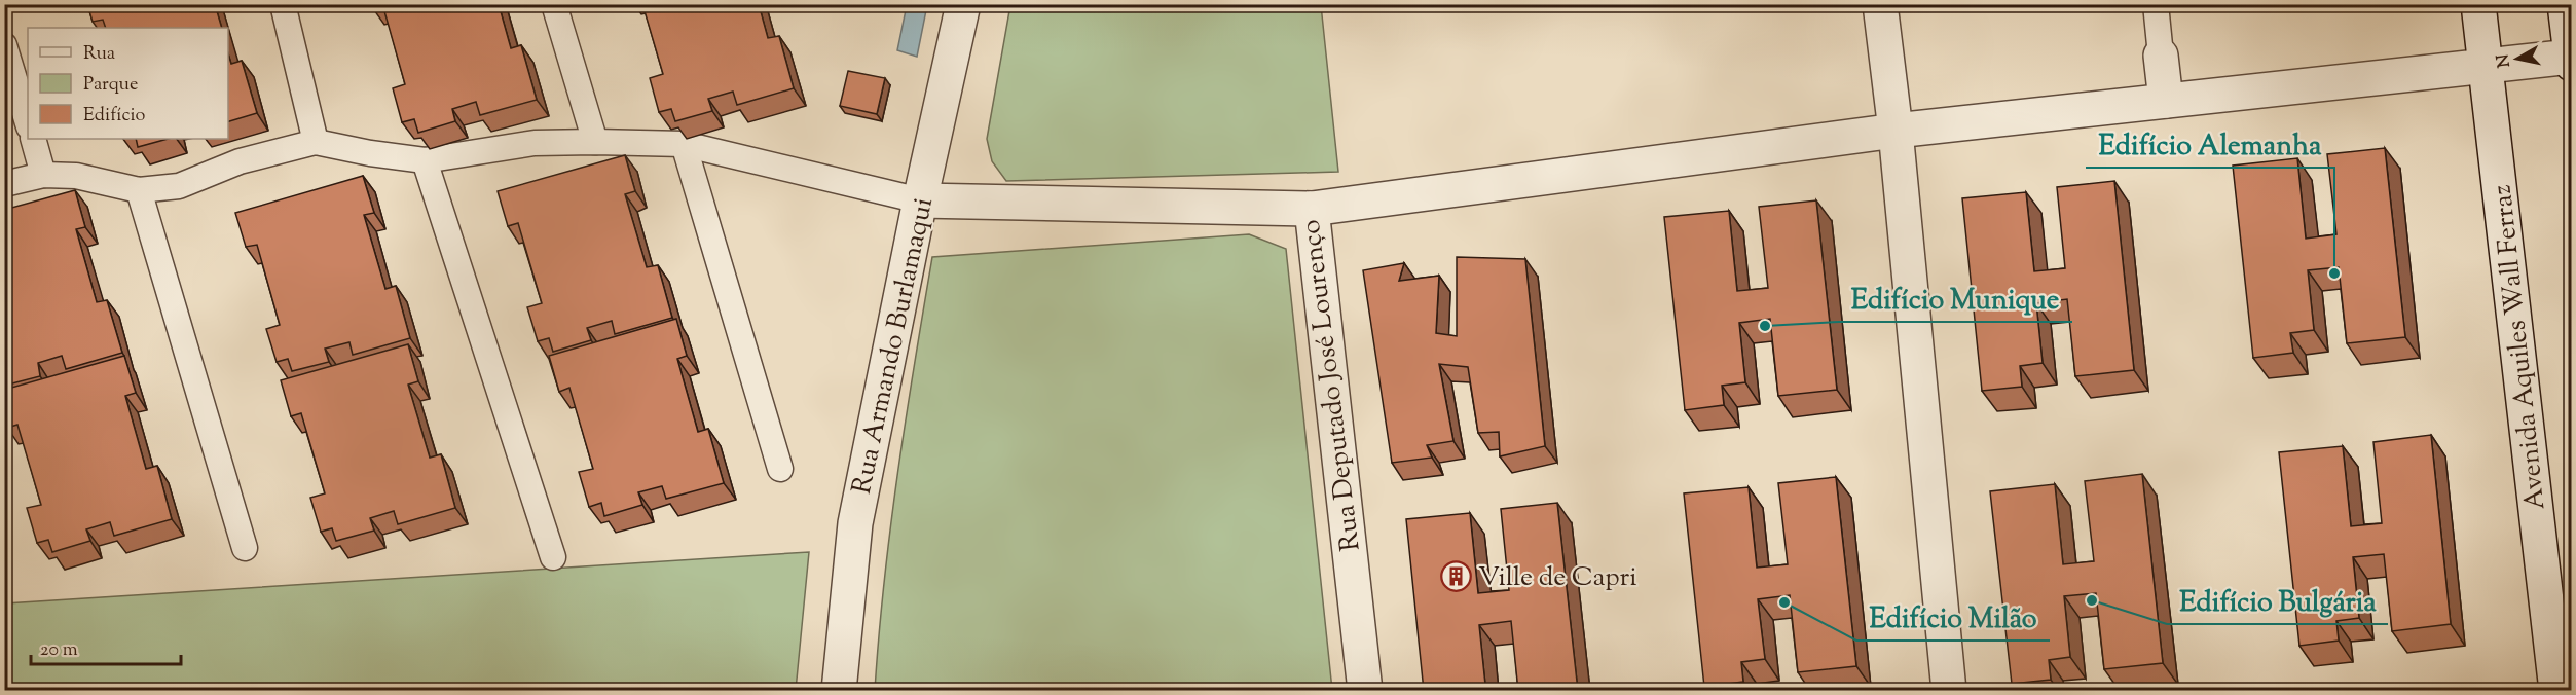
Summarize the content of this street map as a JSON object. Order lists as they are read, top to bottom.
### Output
{
  "streets": {
    "street": ["Rua Armando Burlamaqui", "Avenida Aquiles Wall Ferraz", "Rua Deputado José Lourenço"]
  },
  "crossings": [
    ["Rua Armando Burlamaqui", "Rua Deputado José Lourenço"]
  ],
  "places": {
    "other": [
      "Edifício Alemanha",
      "Edifício Munique",
      "Edifício Bulgária",
      "Edifício Milão"
    ],
    "building": ["Ville de Capri"]
  },
  "legend": ["Rua", "Parque", "Edifício"],
  "scale_bar": "20 m",
  "north": "left"
}
